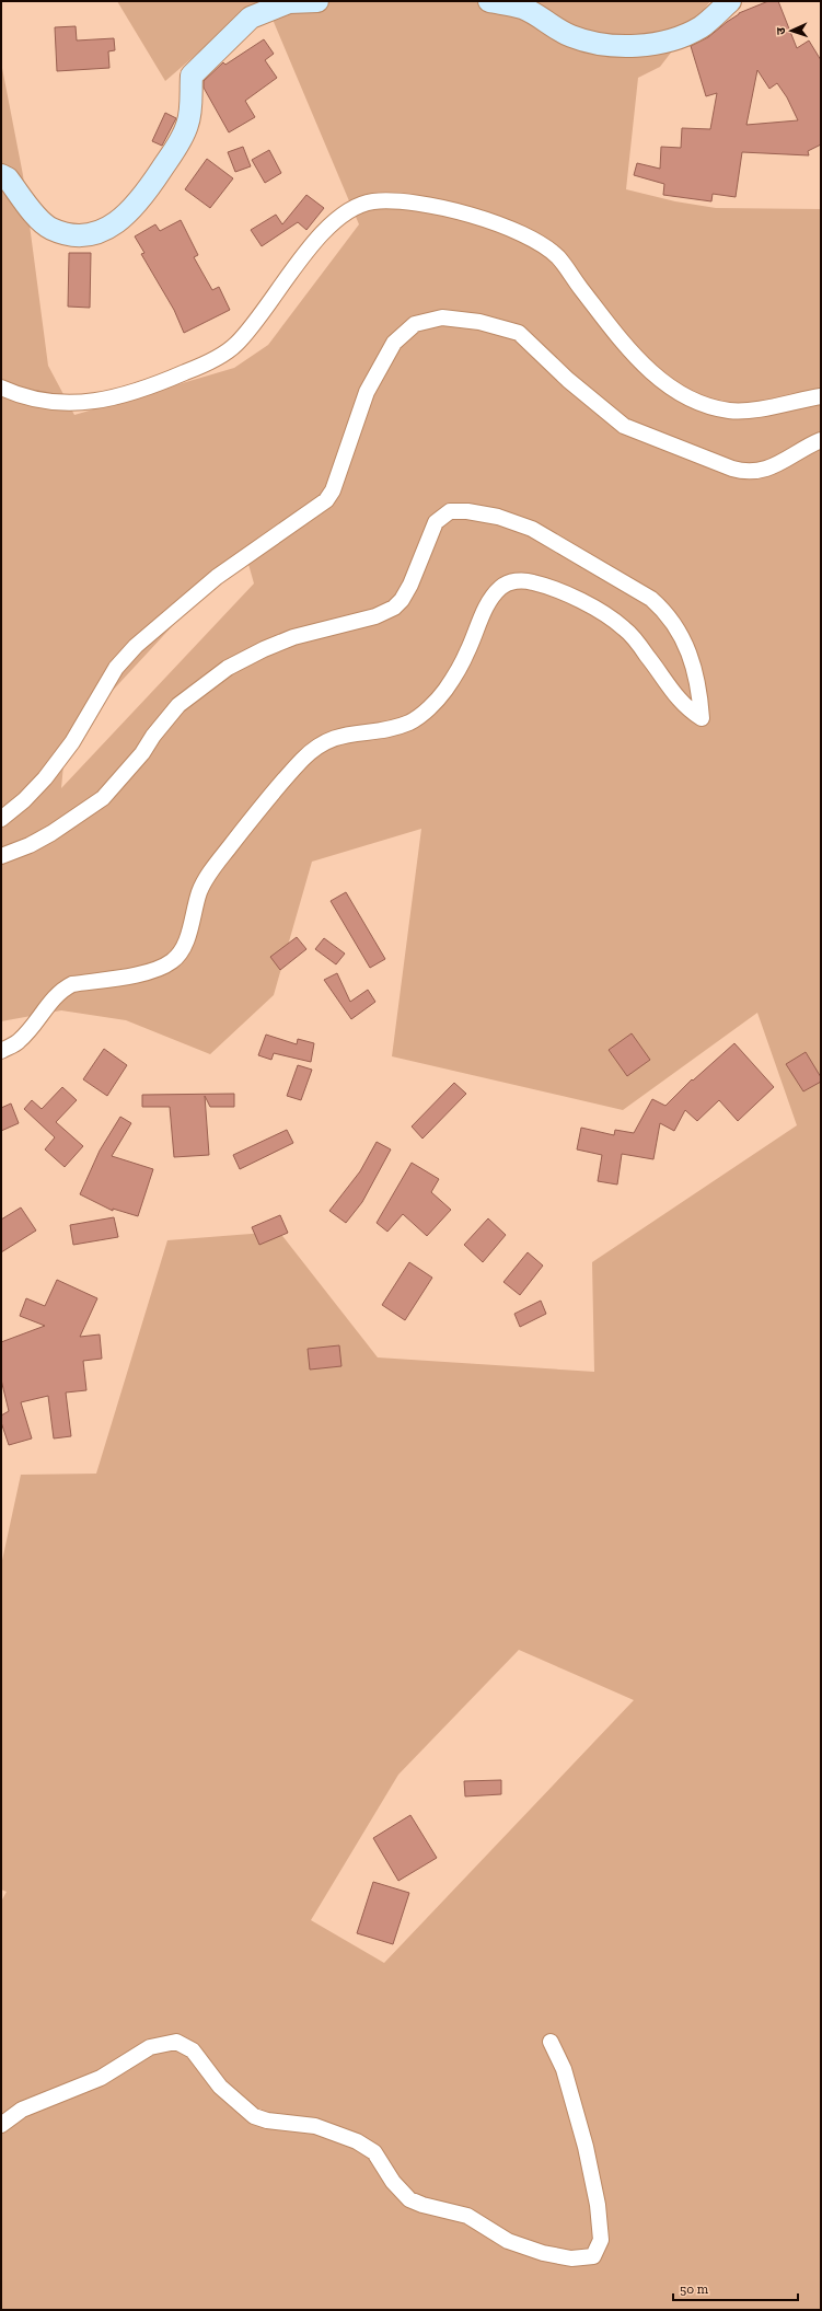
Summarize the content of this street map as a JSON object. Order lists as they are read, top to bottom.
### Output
{
  "scale_bar": "50 m",
  "north": "left"
}
